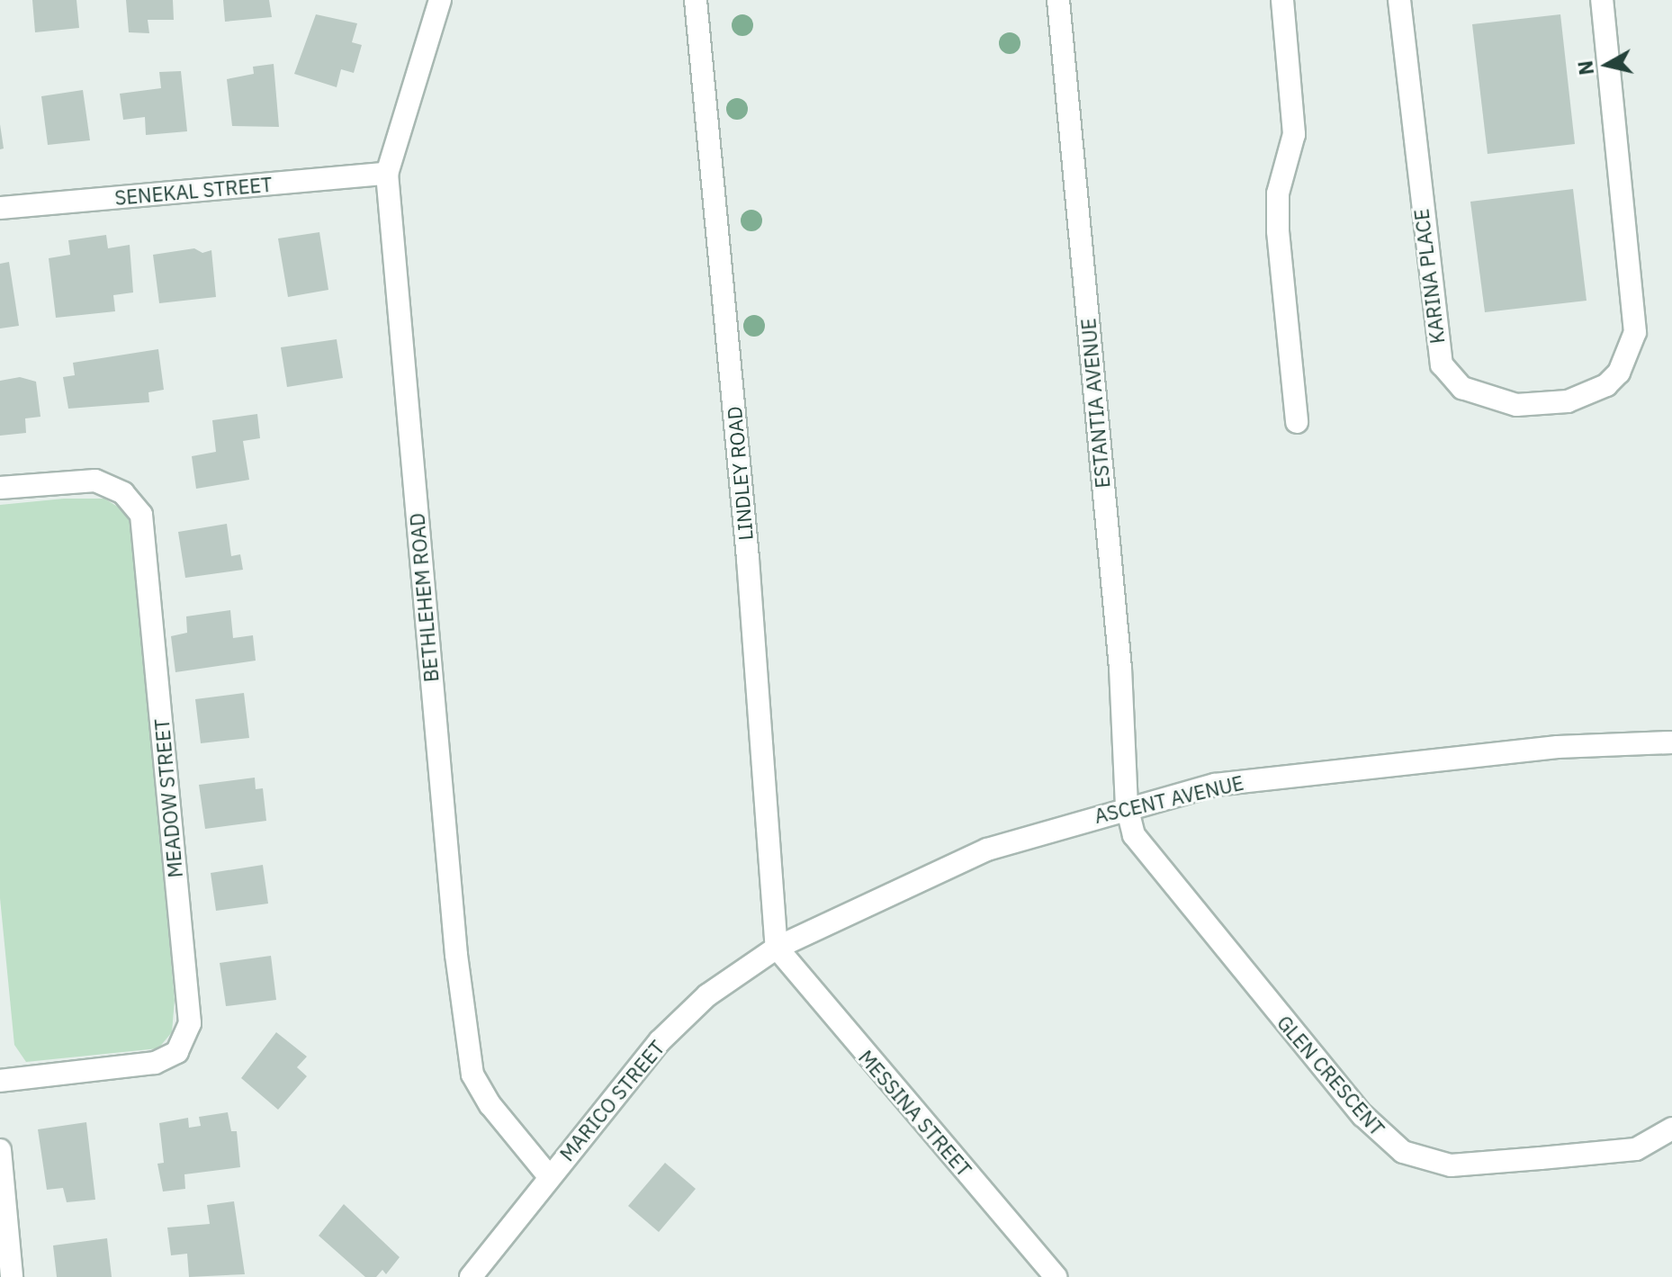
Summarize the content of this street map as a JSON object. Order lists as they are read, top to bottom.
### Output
{
  "streets": {
    "street": [
      "SENEKAL STREET",
      "KARINA PLACE",
      "ESTANTIA AVENUE",
      "LINDLEY ROAD",
      "BETHLEHEM ROAD",
      "MEADOW STREET",
      "ASCENT AVENUE",
      "GLEN CRESCENT",
      "MARICO STREET",
      "MESSINA STREET"
    ]
  },
  "crossings": [
    ["SENEKAL STREET", "BETHLEHEM ROAD"],
    ["ESTANTIA AVENUE", "ASCENT AVENUE"],
    ["ESTANTIA AVENUE", "GLEN CRESCENT"],
    ["LINDLEY ROAD", "ASCENT AVENUE"],
    ["LINDLEY ROAD", "MARICO STREET"],
    ["LINDLEY ROAD", "MESSINA STREET"],
    ["BETHLEHEM ROAD", "MARICO STREET"],
    ["ASCENT AVENUE", "GLEN CRESCENT"],
    ["ASCENT AVENUE", "MARICO STREET"],
    ["ASCENT AVENUE", "MESSINA STREET"],
    ["MARICO STREET", "MESSINA STREET"]
  ],
  "north": "left"
}
